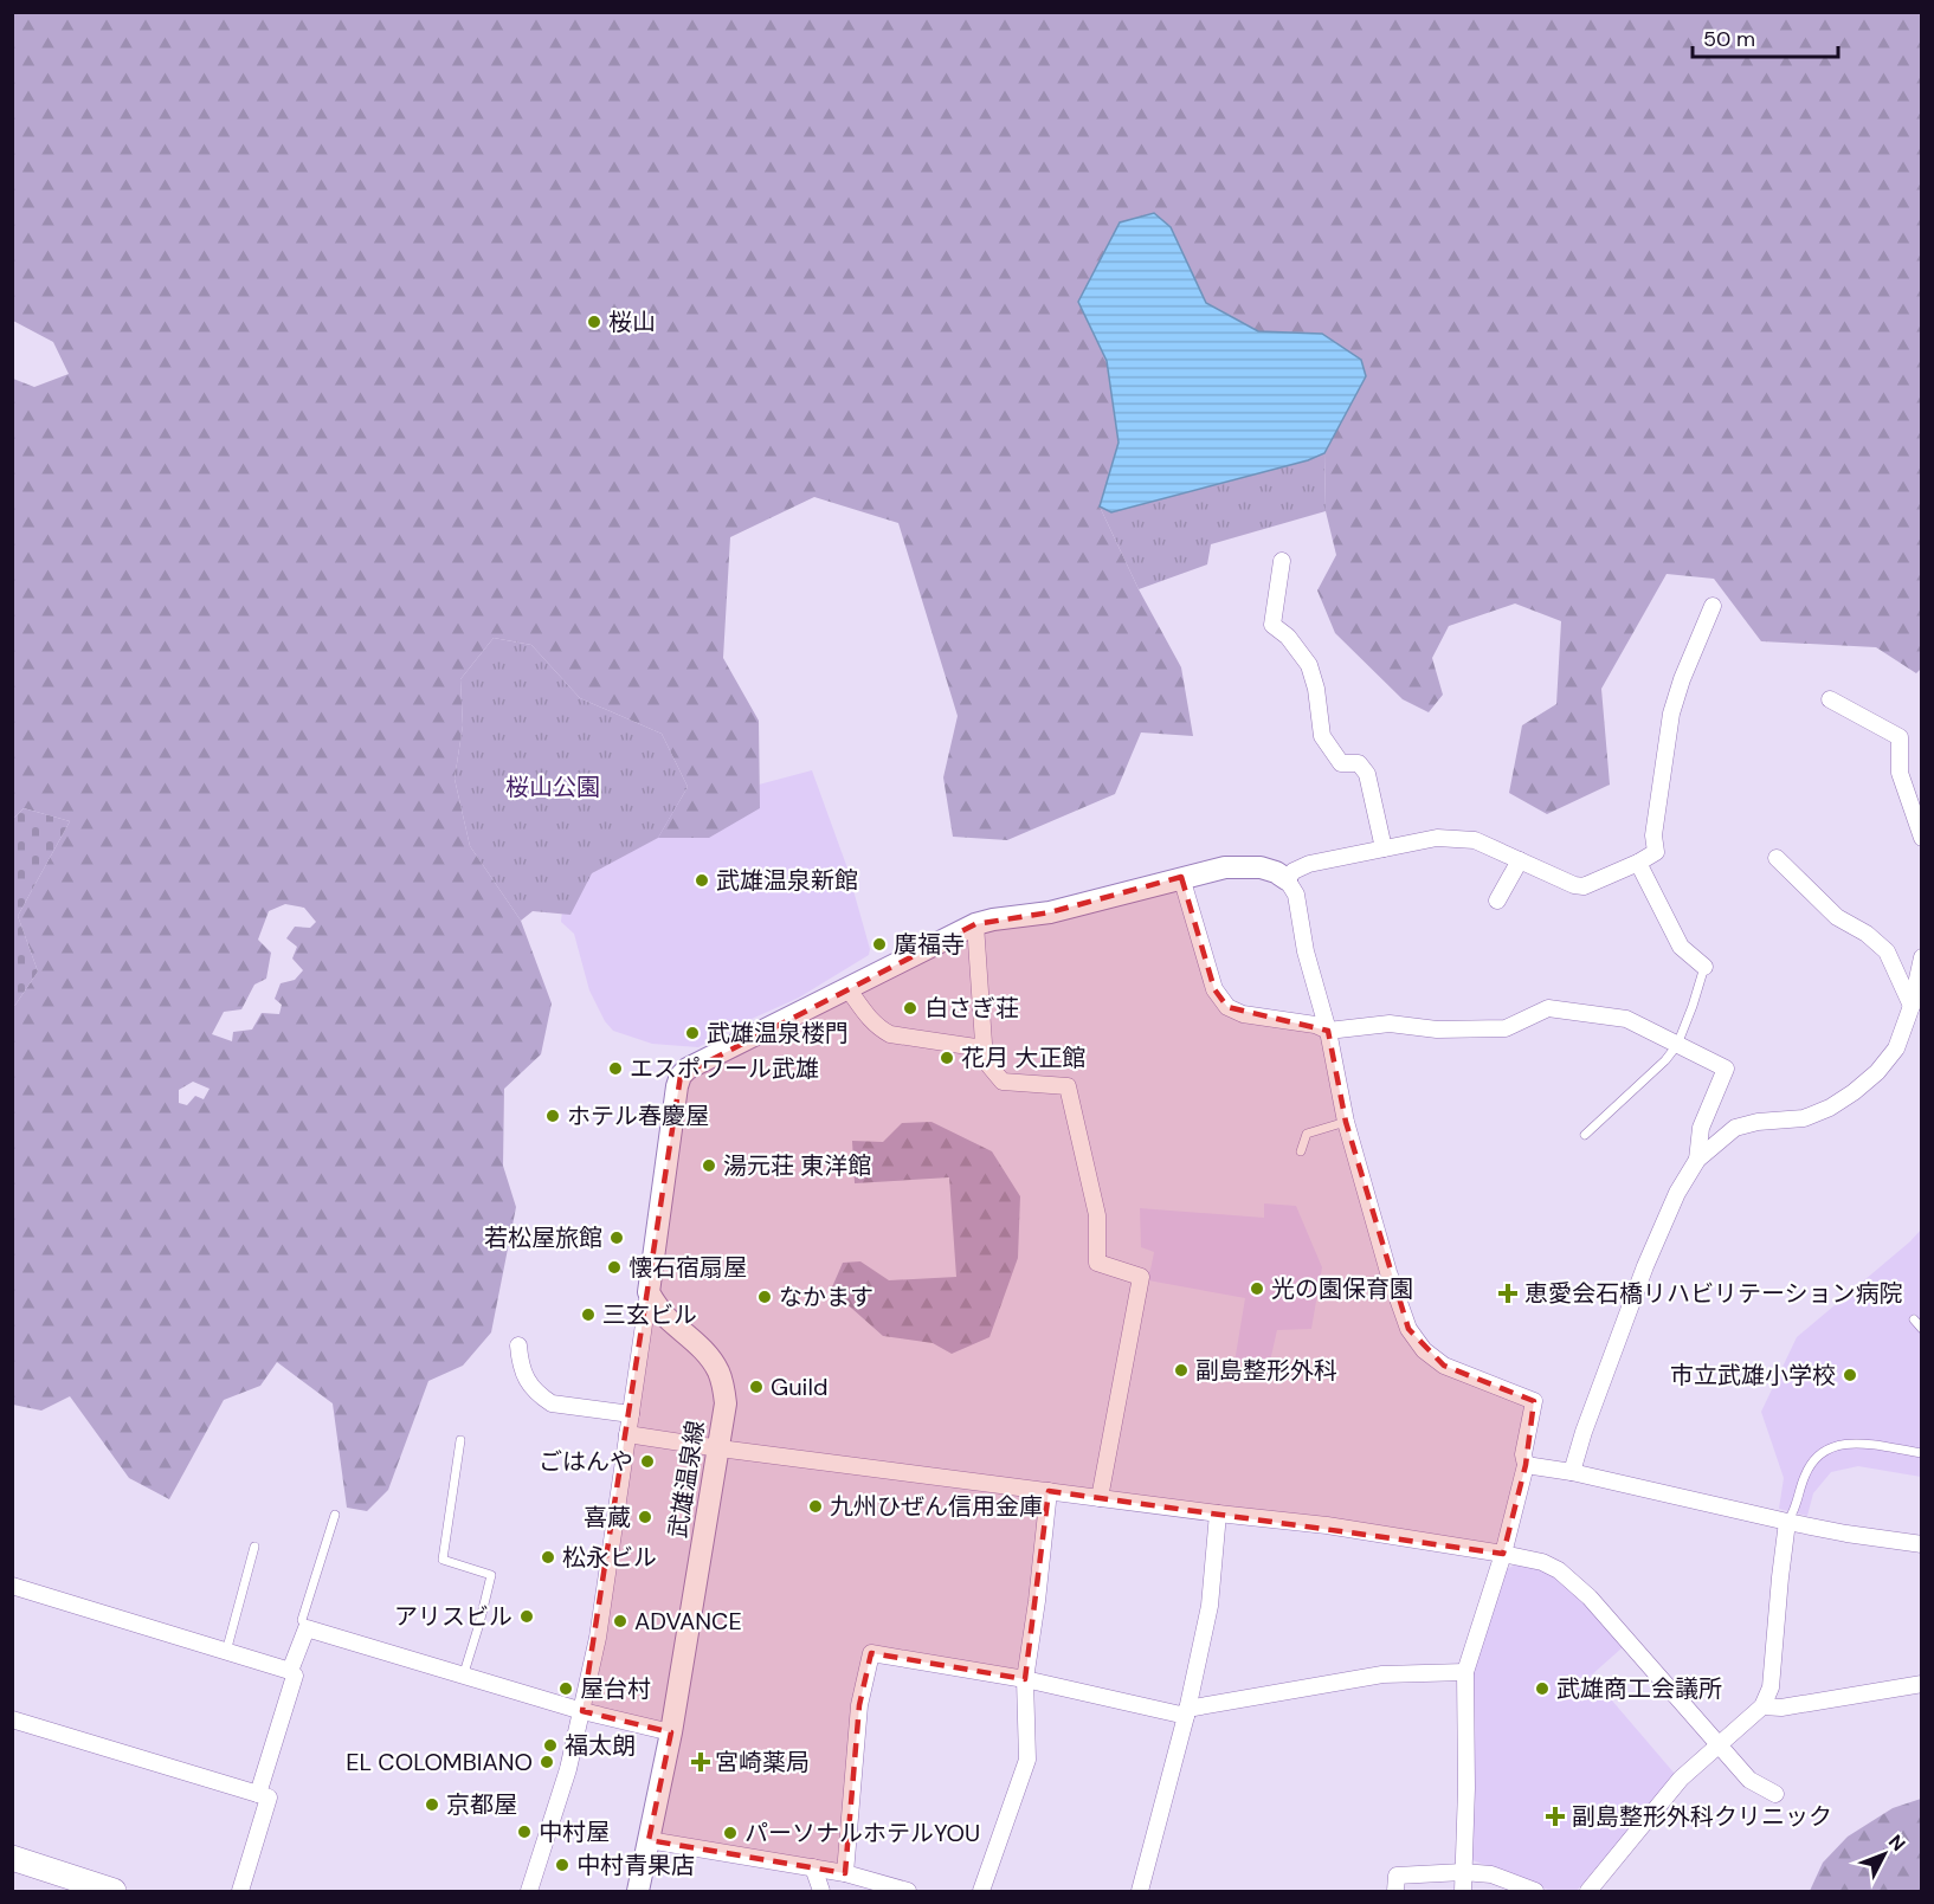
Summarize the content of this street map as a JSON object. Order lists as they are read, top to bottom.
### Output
{
  "streets": {
    "main road": ["武雄温泉線"]
  },
  "parks": ["桜山公園"],
  "places": {
    "other": [
      "桜山",
      "武雄温泉新館",
      "廣福寺",
      "白さぎ荘",
      "武雄温泉楼門",
      "花月 大正館",
      "エスポワール武雄",
      "ホテル春慶屋",
      "湯元荘 東洋館",
      "若松屋旅館",
      "懐石宿扇屋",
      "光の園保育園",
      "なかます",
      "三玄ビル",
      "副島整形外科",
      "市立武雄小学校",
      "Guild",
      "ごはんや",
      "九州ひぜん信用金庫",
      "喜蔵",
      "松永ビル",
      "アリスビル",
      "ADVANCE",
      "屋台村",
      "武雄商工会議所",
      "福太朗",
      "EL COLOMBIANO",
      "京都屋",
      "中村屋",
      "パーソナルホテルYOU",
      "中村青果店"
    ],
    "health": ["恵愛会石橋リハビリテーション病院", "宮崎薬局", "副島整形外科クリニック"]
  },
  "scale_bar": "50 m",
  "north": "top right"
}
